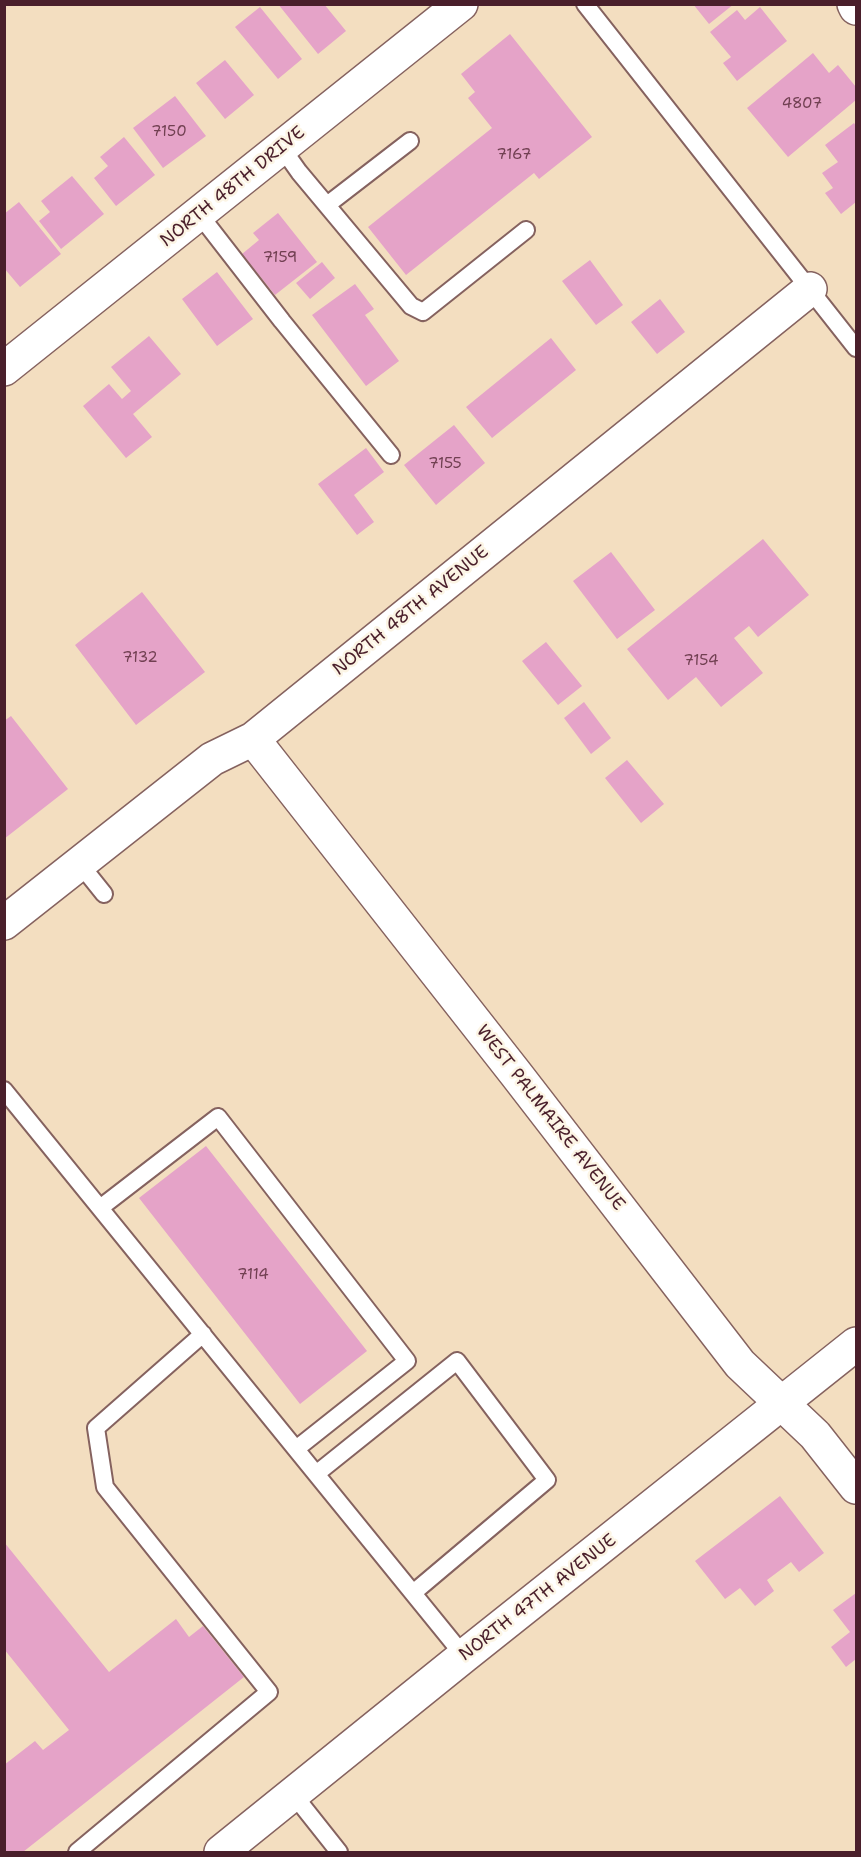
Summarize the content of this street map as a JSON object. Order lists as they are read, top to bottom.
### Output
{
  "streets": {
    "street": [
      "NORTH 48TH DRIVE",
      "NORTH 48TH AVENUE",
      "WEST PALMAIRE AVENUE",
      "NORTH 47TH AVENUE"
    ]
  },
  "crossings": [
    ["NORTH 48TH AVENUE", "WEST PALMAIRE AVENUE"],
    ["WEST PALMAIRE AVENUE", "NORTH 47TH AVENUE"]
  ],
  "house_numbers": [
    "4807",
    "7150",
    "7167",
    "7159",
    "7155",
    "7132",
    "7154",
    "7114"
  ]
}
